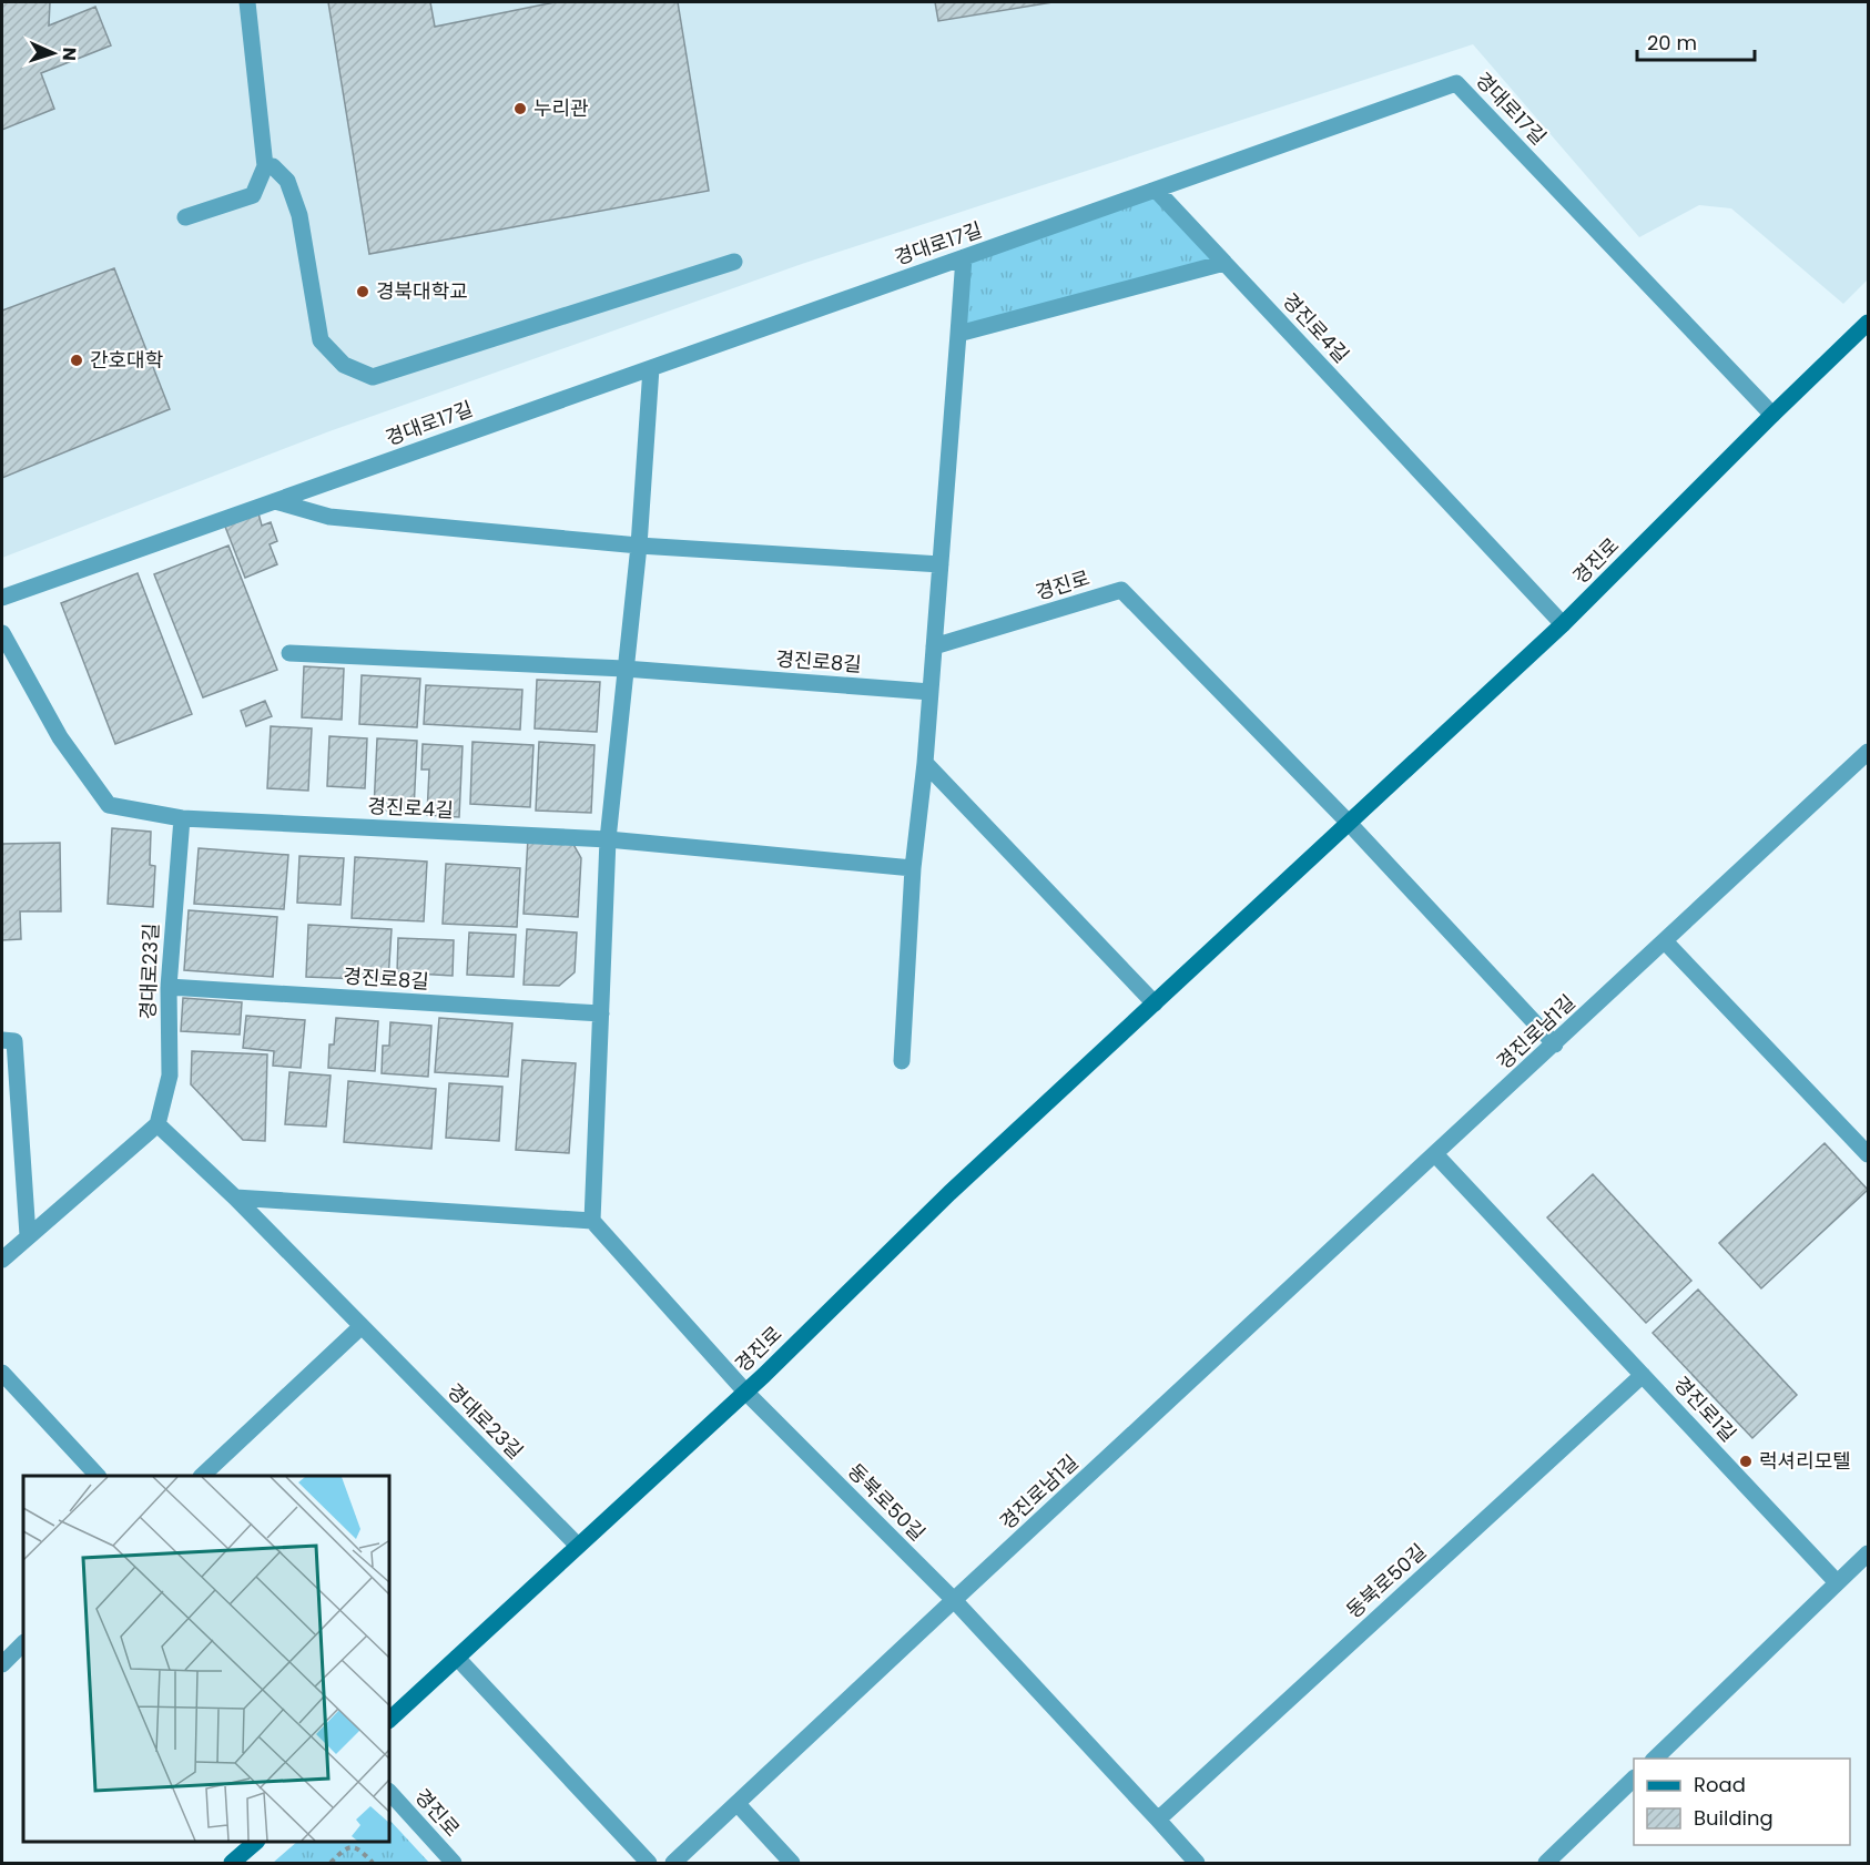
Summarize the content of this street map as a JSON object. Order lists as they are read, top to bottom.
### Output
{
  "streets": {
    "street": [
      "경대로17길",
      "경진로4길",
      "경진로",
      "경진로8길",
      "경대로23길",
      "경진로남1길",
      "경진로1길",
      "동북로50길"
    ]
  },
  "crossings": [
    ["경대로17길", "경진로4길"],
    ["경대로17길", "경진로"],
    ["경진로4길", "경진로"],
    ["경진로4길", "경대로23길"],
    ["경진로", "경대로23길"],
    ["경진로", "경진로남1길"],
    ["경진로", "동북로50길"],
    ["경진로8길", "경대로23길"],
    ["경진로남1길", "경진로1길"],
    ["경진로남1길", "동북로50길"],
    ["경진로1길", "동북로50길"]
  ],
  "places": [
    "누리관",
    "경북대학교",
    "간호대학",
    "럭셔리모텔"
  ],
  "legend": ["Road", "Building"],
  "scale_bar": "20 m",
  "north": "right"
}
